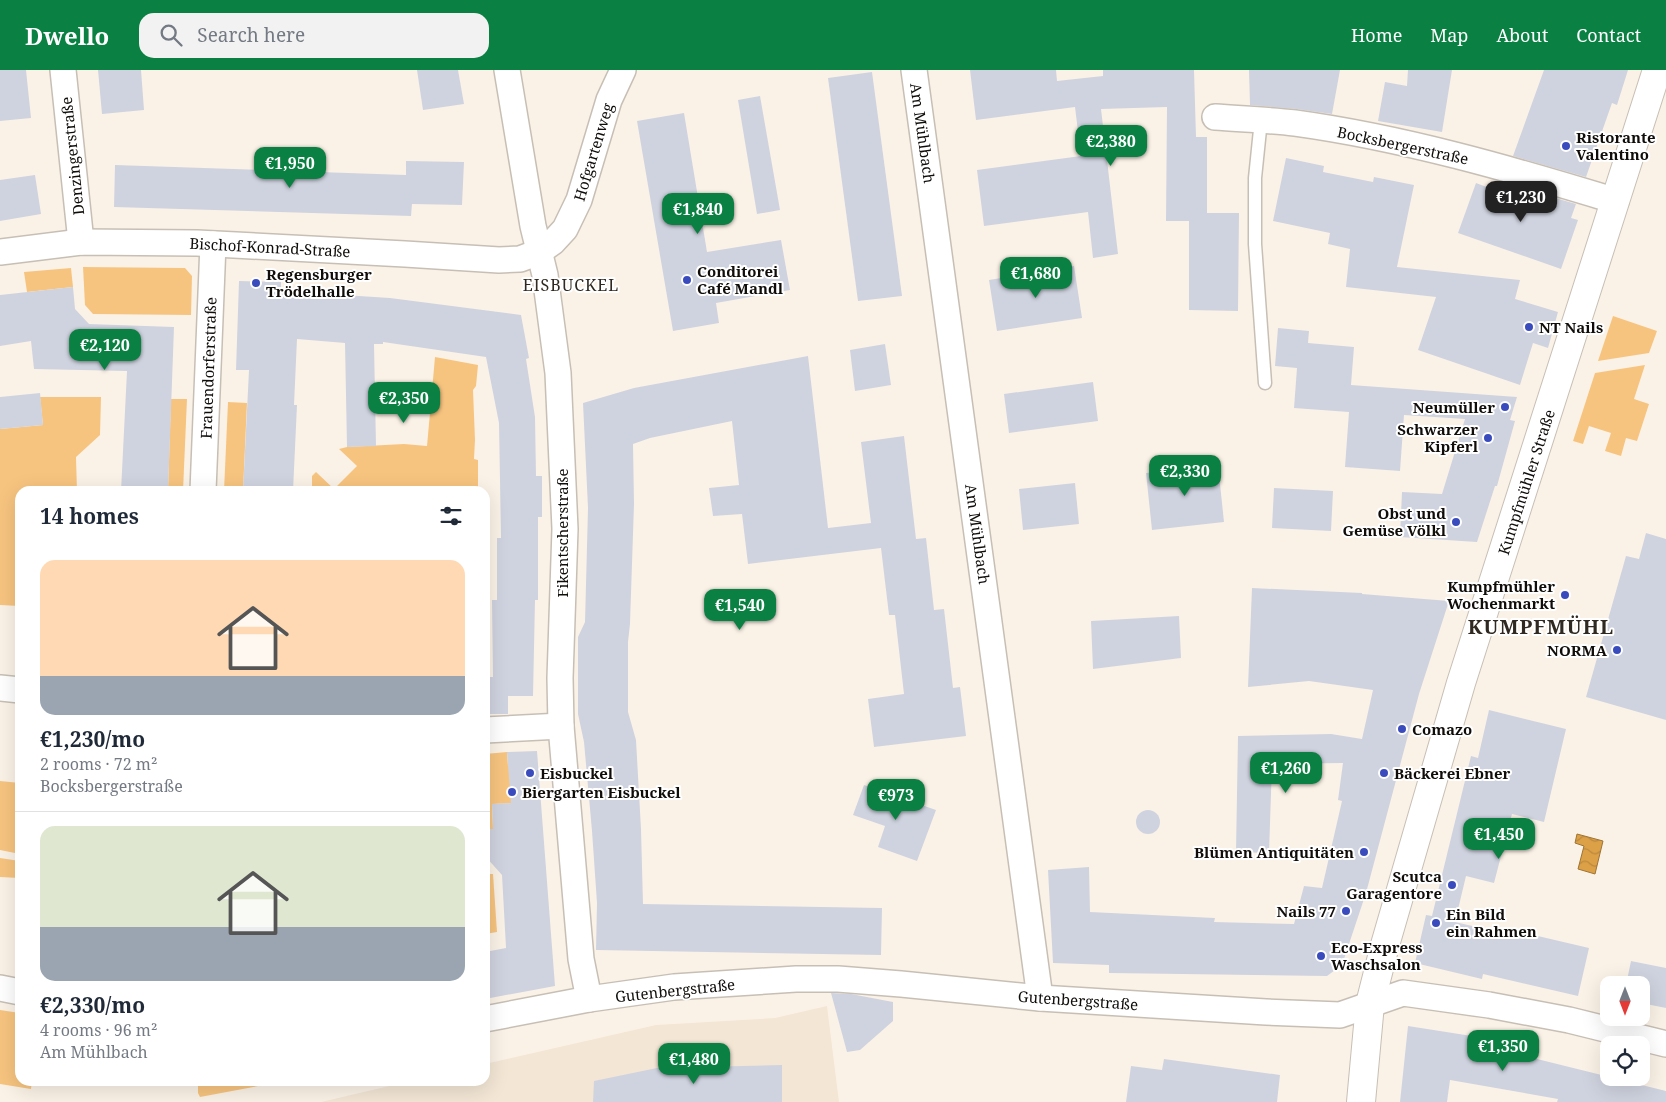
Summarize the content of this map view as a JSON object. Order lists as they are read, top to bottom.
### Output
{
  "streets": {
    "street": [
      "Am Mühlbach",
      "Bocksbergerstraße",
      "Hofgartenweg",
      "Denzingerstraße",
      "Bischof-Konrad-Straße",
      "Frauendorferstraße",
      "Kumpfmühler Straße",
      "Fikentscherstraße",
      "Gutenbergstraße"
    ]
  },
  "crossings": [
    ["Am Mühlbach", "Gutenbergstraße"],
    ["Bocksbergerstraße", "Kumpfmühler Straße"],
    ["Hofgartenweg", "Bischof-Konrad-Straße"],
    ["Hofgartenweg", "Fikentscherstraße"],
    ["Denzingerstraße", "Bischof-Konrad-Straße"],
    ["Bischof-Konrad-Straße", "Frauendorferstraße"],
    ["Bischof-Konrad-Straße", "Fikentscherstraße"],
    ["Kumpfmühler Straße", "Gutenbergstraße"],
    ["Fikentscherstraße", "Gutenbergstraße"]
  ],
  "districts": ["EISBUCKEL", "KUMPFMÜHL"],
  "places": [
    "Ristorante Valentino",
    "Conditorei Café Mandl",
    "Regensburger Trödelhalle",
    "NT Nails",
    "Neumüller",
    "Schwarzer Kipferl",
    "Obst und Gemüse Völkl",
    "Kumpfmühler Wochenmarkt",
    "NORMA",
    "Comazo",
    "Eisbuckel",
    "Bäckerei Ebner",
    "Biergarten Eisbuckel",
    "Blümen Antiquitäten",
    "Scutca Garagentore",
    "Nails 77",
    "Ein Bild ein Rahmen",
    "Eco-Express Waschsalon"
  ],
  "north": "bottom",
  "page": {
    "header": "Dwello",
    "search": "Search here",
    "nav": [
      "Home",
      "Map",
      "About",
      "Contact"
    ],
    "price": [
      "€2,380",
      "€1,950",
      "€1,230",
      "€1,840",
      "€1,680",
      "€2,120",
      "€2,350",
      "€2,330",
      "€1,540",
      "€1,260",
      "€973",
      "€1,450",
      "€1,350",
      "€1,480"
    ],
    "heading": "14 homes",
    "list": [
      {
        "name": "€1,230/mo",
        "note": "2 rooms · 72 m² · Bocksbergerstraße"
      },
      {
        "name": "€2,330/mo",
        "note": "4 rooms · 96 m² · Am Mühlbach"
      }
    ]
  }
}
